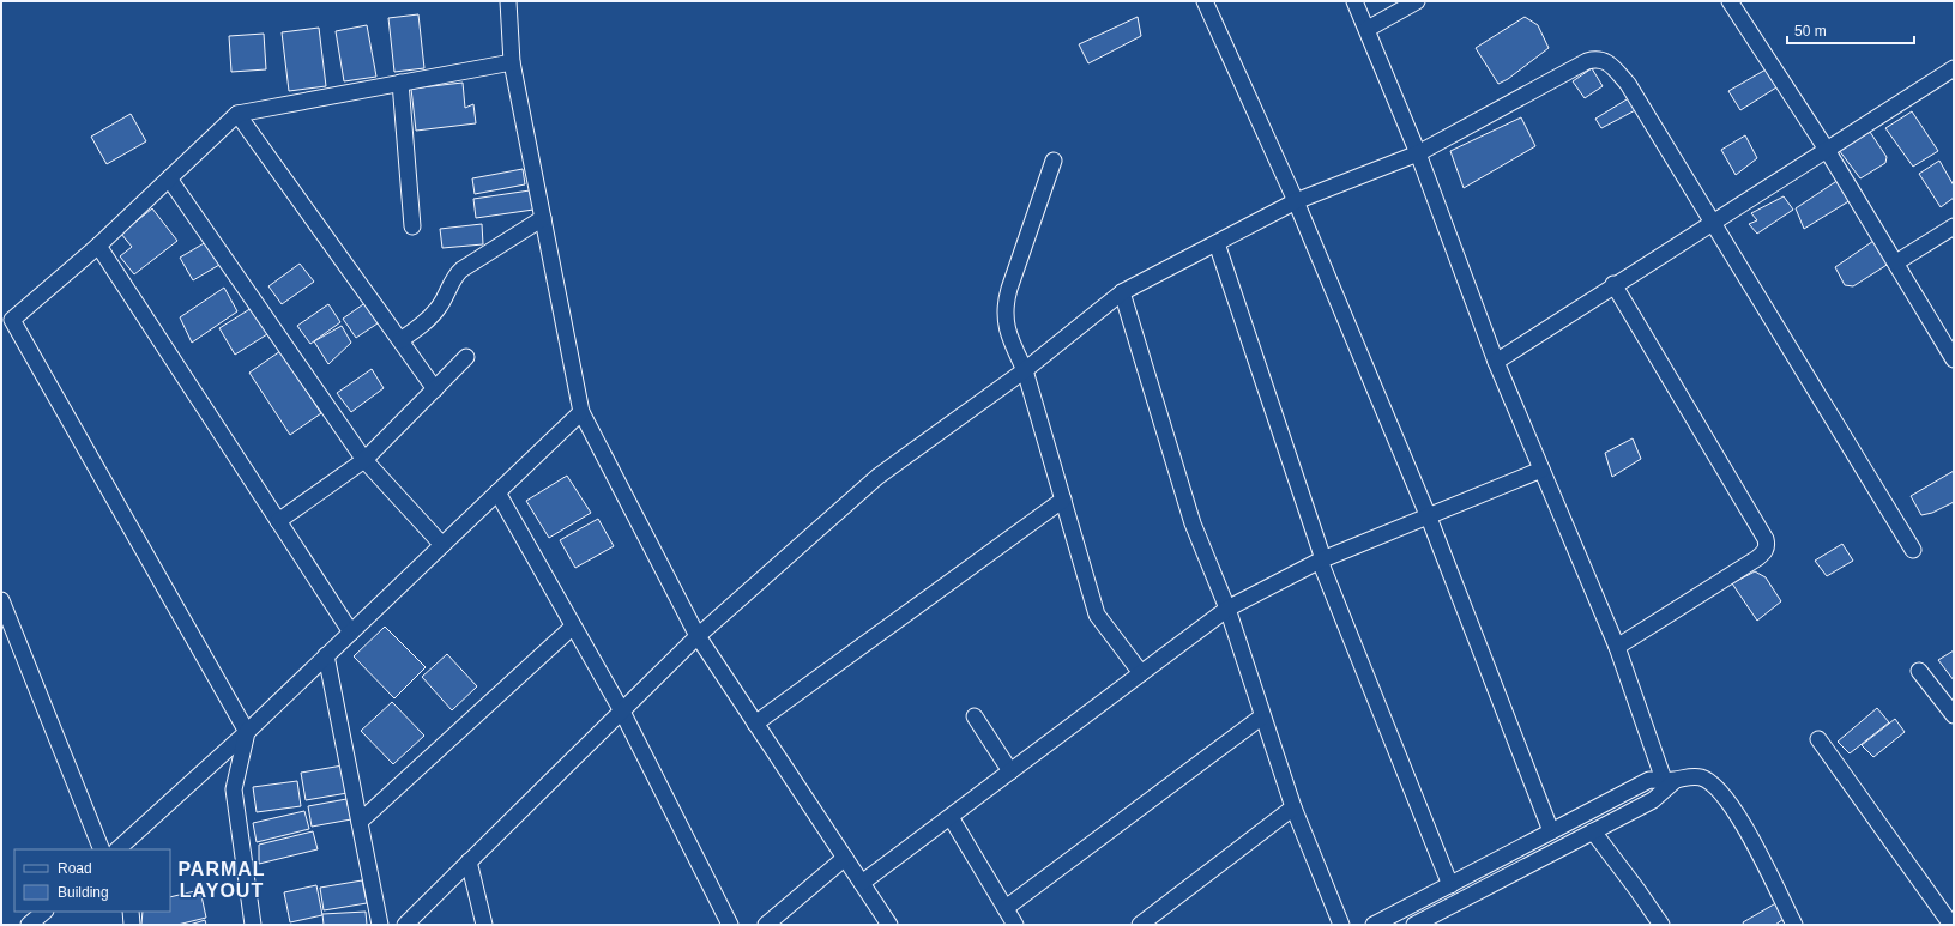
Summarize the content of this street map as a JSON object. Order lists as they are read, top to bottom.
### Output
{
  "districts": ["PARMAL LAYOUT"],
  "legend": ["Road", "Building"],
  "scale_bar": "50 m"
}
